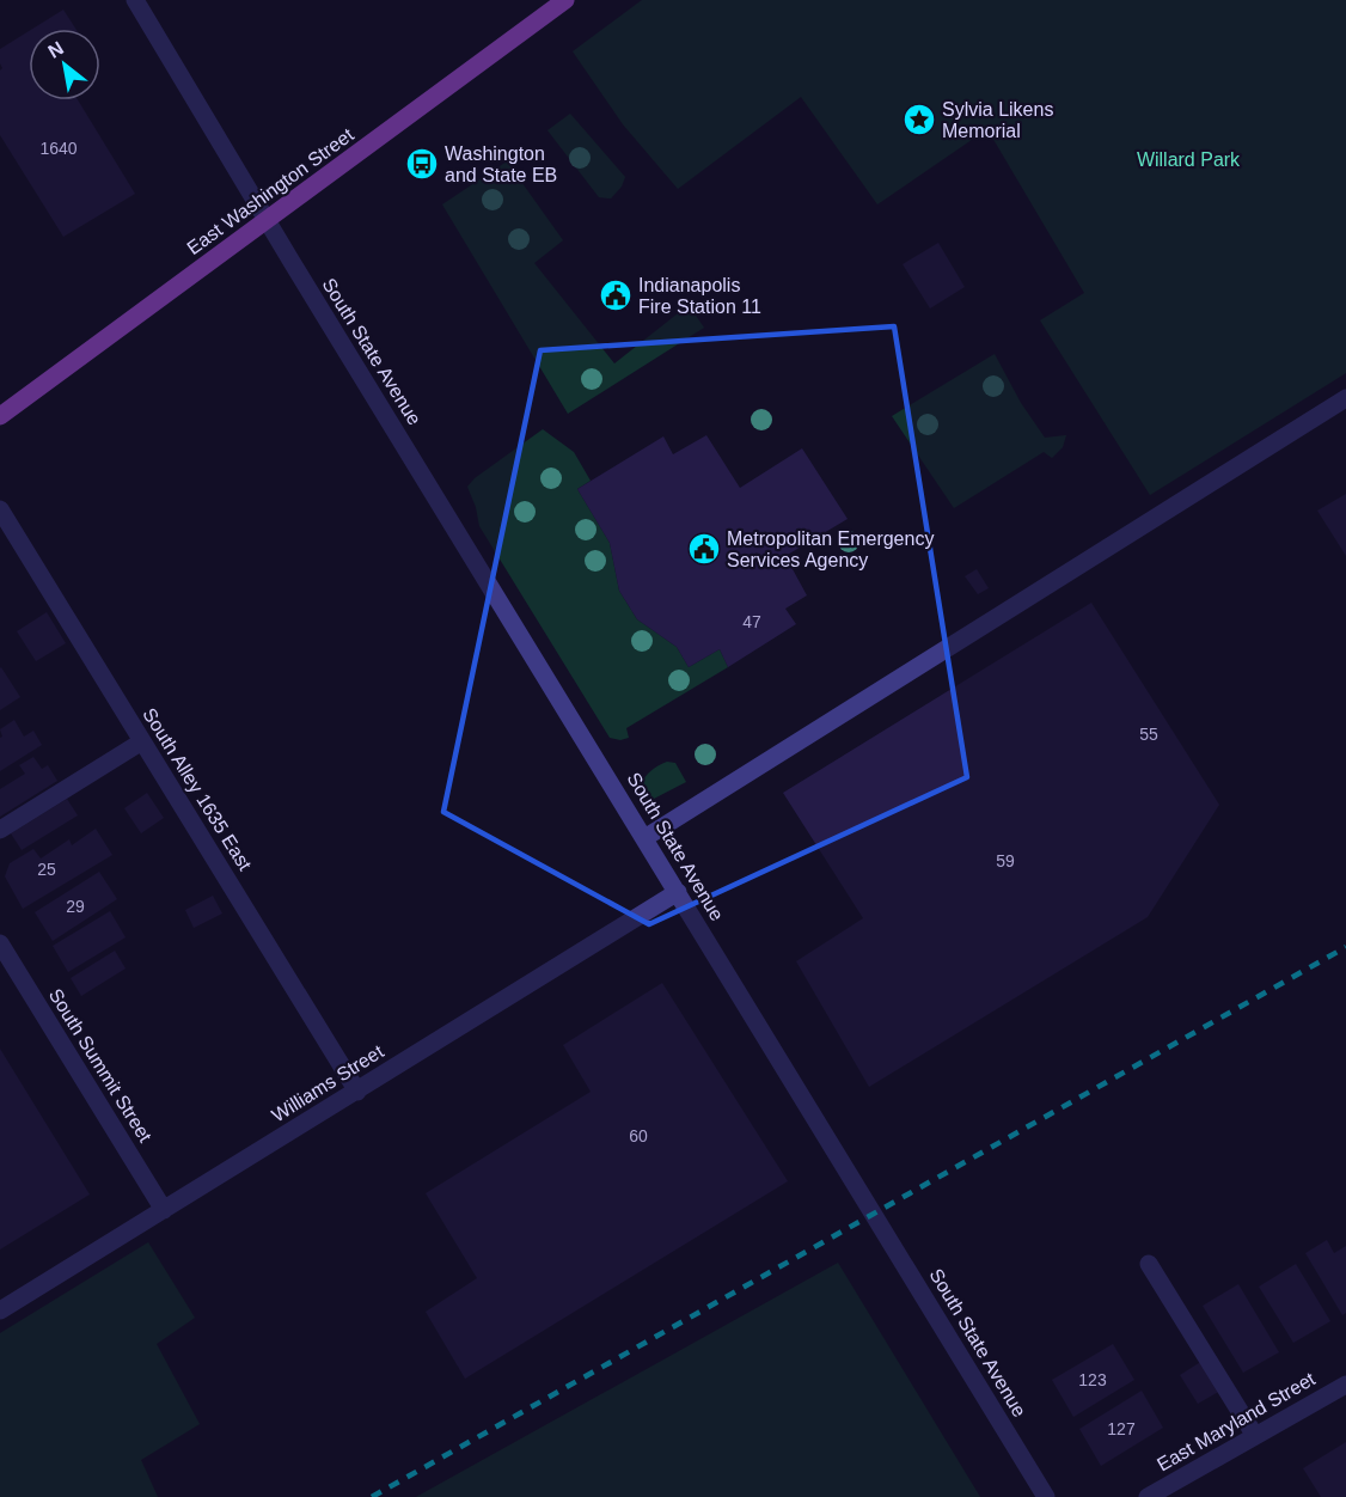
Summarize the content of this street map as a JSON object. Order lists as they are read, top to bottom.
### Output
{
  "streets": {
    "main road": ["East Washington Street"],
    "street": [
      "South State Avenue",
      "South Alley 1635 East",
      "South Summit Street",
      "Williams Street",
      "East Maryland Street"
    ]
  },
  "crossings": [
    ["East Washington Street", "South State Avenue"],
    ["South State Avenue", "Williams Street"],
    ["South Alley 1635 East", "Williams Street"],
    ["South Summit Street", "Williams Street"]
  ],
  "parks": ["Willard Park"],
  "places": {
    "place": ["Sylvia Likens Memorial"],
    "bus stop": ["Washington and State EB"],
    "public building": ["Indianapolis Fire Station 11", "Metropolitan Emergency Services Agency"]
  },
  "house_numbers": [
    "1640",
    "47",
    "55",
    "59",
    "25",
    "29",
    "60",
    "123",
    "127"
  ],
  "north": "top left"
}
